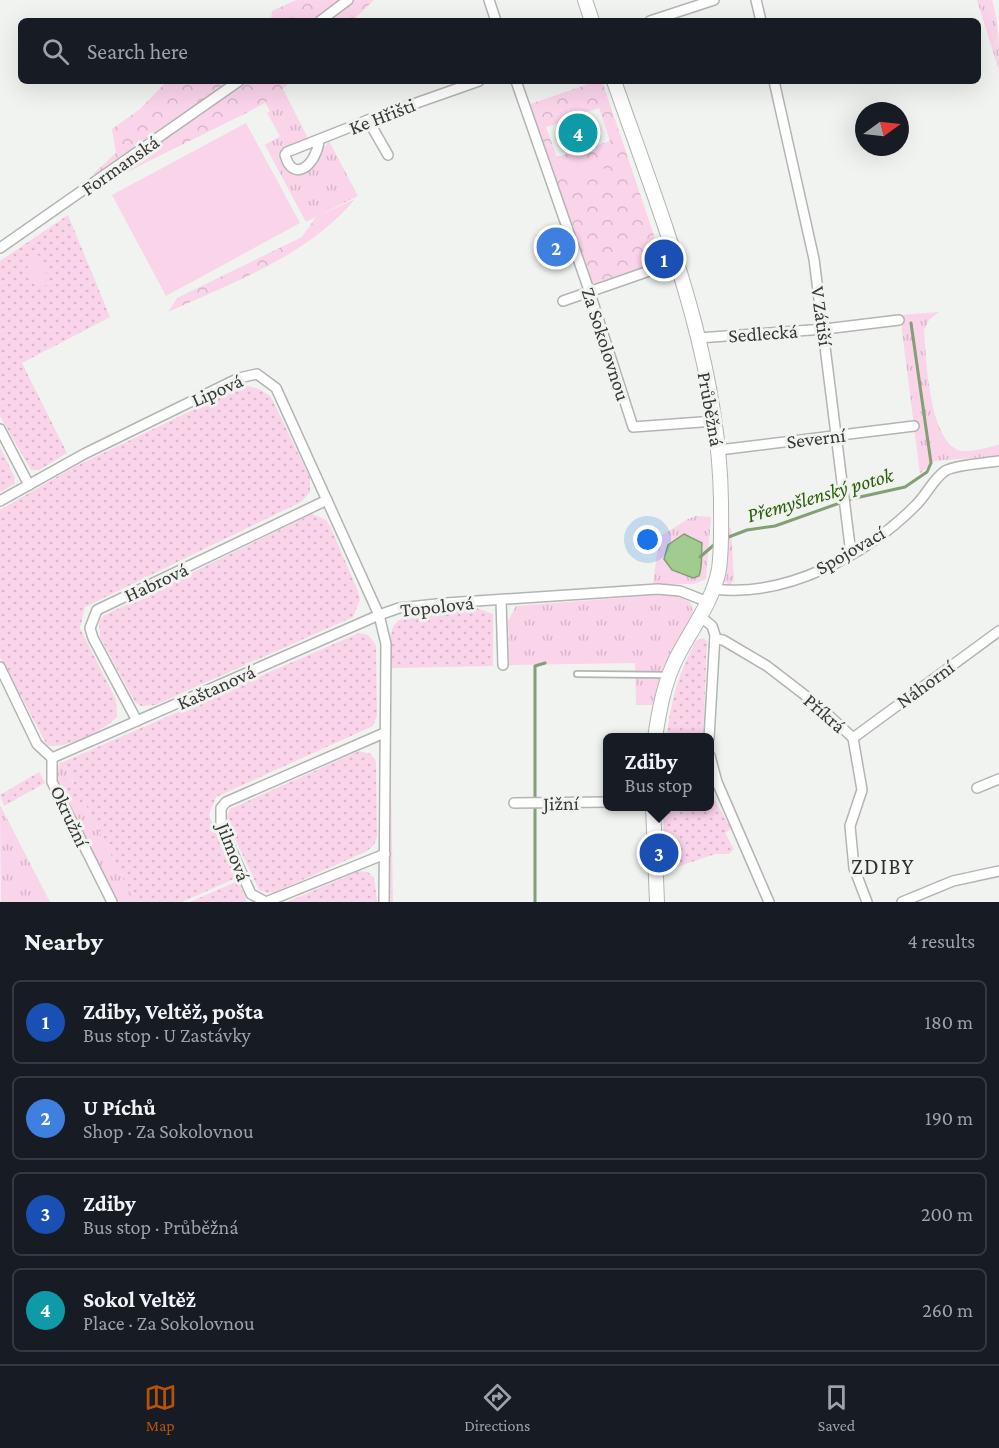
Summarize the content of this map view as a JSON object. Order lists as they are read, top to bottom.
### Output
{
  "streets": {
    "street": [
      "Ke Hřišti",
      "Formanská",
      "V Zátiší",
      "Sedlecká",
      "Za Sokolovnou",
      "Lipová",
      "Průběžná",
      "Severní",
      "Spojovací",
      "Habrová",
      "Topolová",
      "Náhorní",
      "Kaštanová",
      "Příkrá",
      "Jižní",
      "Okružní",
      "Jilmová"
    ]
  },
  "crossings": [
    ["V Zátiší", "Sedlecká"],
    ["V Zátiší", "Severní"],
    ["V Zátiší", "Spojovací"],
    ["Sedlecká", "Průběžná"],
    ["Za Sokolovnou", "Průběžná"],
    ["Lipová", "Habrová"],
    ["Lipová", "Topolová"],
    ["Lipová", "Kaštanová"],
    ["Průběžná", "Severní"],
    ["Průběžná", "Spojovací"],
    ["Průběžná", "Topolová"],
    ["Habrová", "Kaštanová"],
    ["Topolová", "Kaštanová"],
    ["Topolová", "Jilmová"],
    ["Náhorní", "Příkrá"],
    ["Kaštanová", "Okružní"]
  ],
  "districts": ["ZDIBY"],
  "water": ["Přemyšlenský potok"],
  "north": "right",
  "page": {
    "search": "Search here",
    "pins": [
      "4",
      "2",
      "1",
      "3"
    ],
    "popup": ["Zdiby", "Bus stop"],
    "heading": ["Nearby", "4 results"],
    "list": [
      {
        "mark": "1",
        "name": "Zdiby, Veltěž, pošta",
        "note": "Bus stop · U Zastávky",
        "value": "180 m"
      },
      {
        "mark": "2",
        "name": "U Píchů",
        "note": "Shop · Za Sokolovnou",
        "value": "190 m"
      },
      {
        "mark": "3",
        "name": "Zdiby",
        "note": "Bus stop · Průběžná",
        "value": "200 m"
      },
      {
        "mark": "4",
        "name": "Sokol Veltěž",
        "note": "Place · Za Sokolovnou",
        "value": "260 m"
      }
    ],
    "nav": ["Map", "Directions", "Saved"]
  }
}
